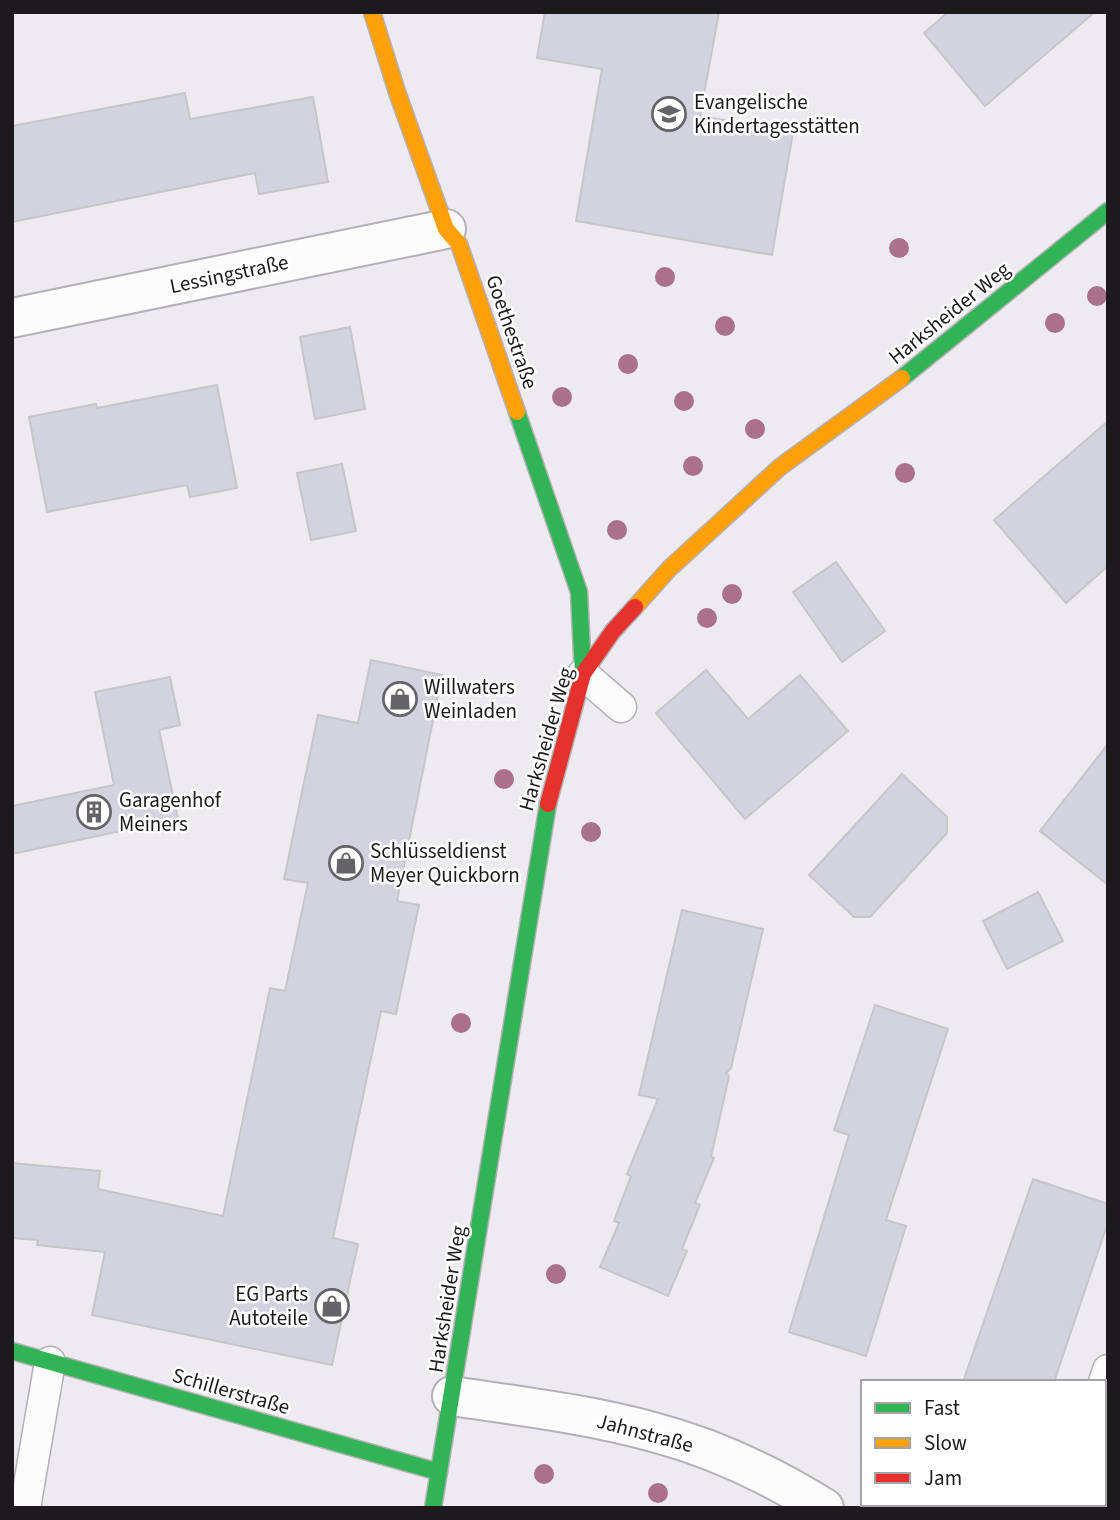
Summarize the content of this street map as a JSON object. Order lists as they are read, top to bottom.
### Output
{
  "streets": {
    "main road": ["Harksheider Weg", "Goethestraße", "Schillerstraße"],
    "street": ["Lessingstraße", "Jahnstraße"]
  },
  "crossings": [
    ["Lessingstraße", "Goethestraße"],
    ["Harksheider Weg", "Goethestraße"],
    ["Harksheider Weg", "Schillerstraße"],
    ["Harksheider Weg", "Jahnstraße"]
  ],
  "places": {
    "school or university": ["Evangelische Kindertagesstätten"],
    "shop": ["Willwaters Weinladen", "Schlüsseldienst Meyer Quickborn", "EG Parts Autoteile"],
    "building": ["Garagenhof Meiners"]
  },
  "legend": ["Fast", "Slow", "Jam"]
}
